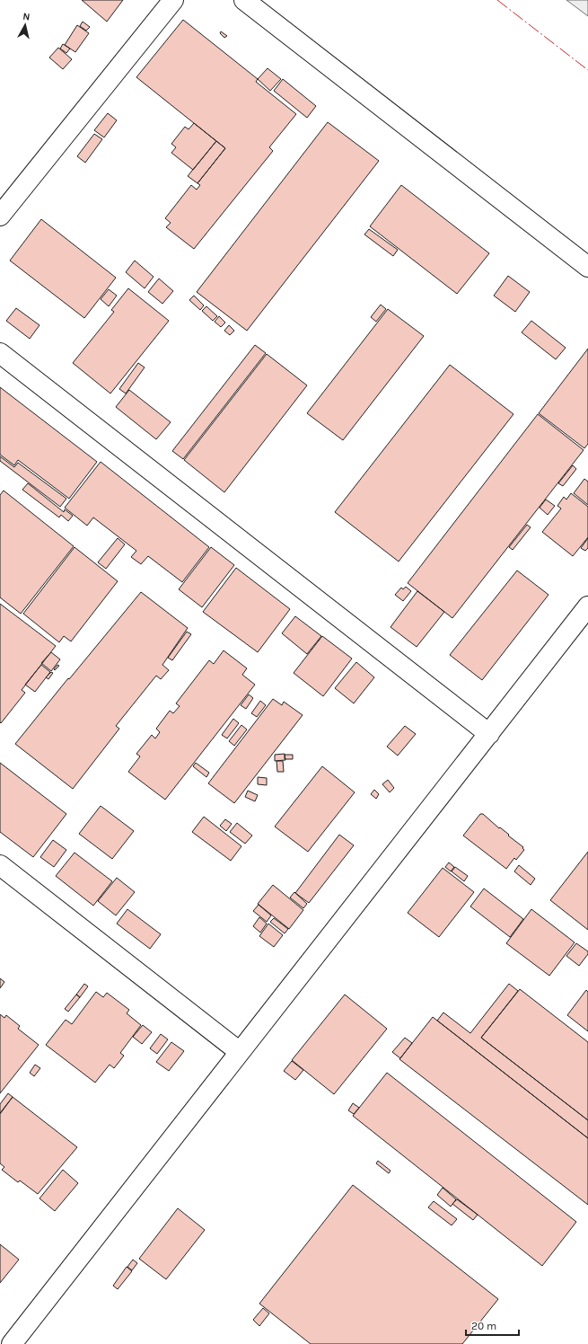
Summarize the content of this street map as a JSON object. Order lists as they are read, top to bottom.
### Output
{
  "scale_bar": "20 m",
  "north": "top"
}
